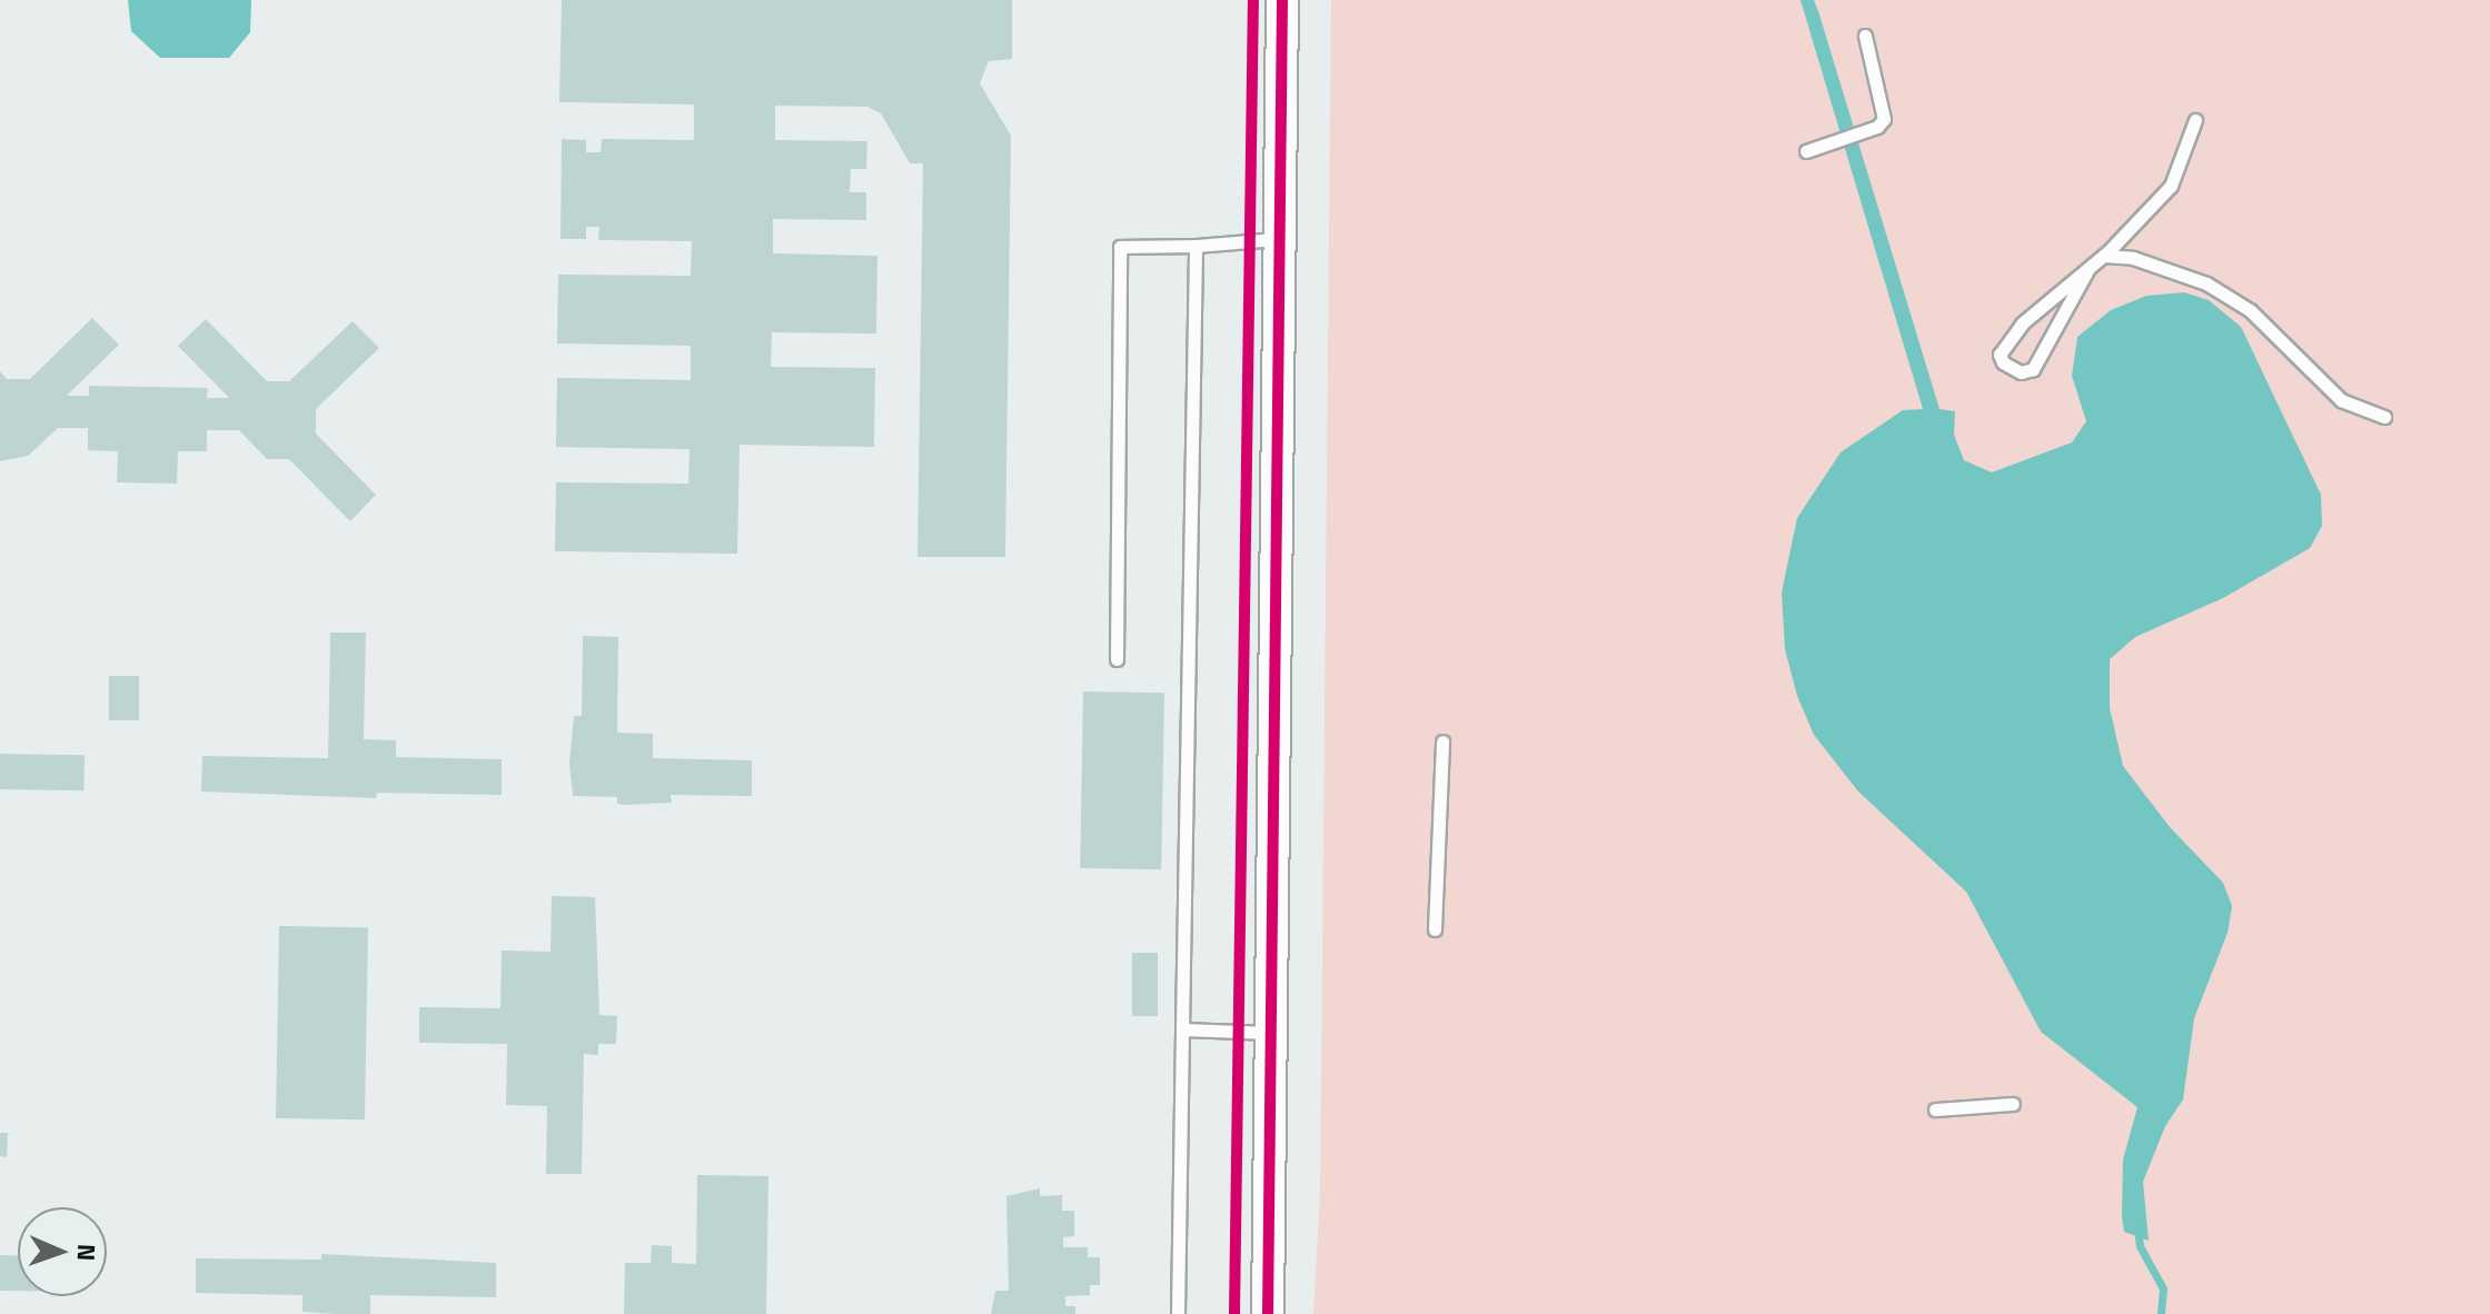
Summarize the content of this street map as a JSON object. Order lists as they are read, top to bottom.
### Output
{
  "north": "right"
}
